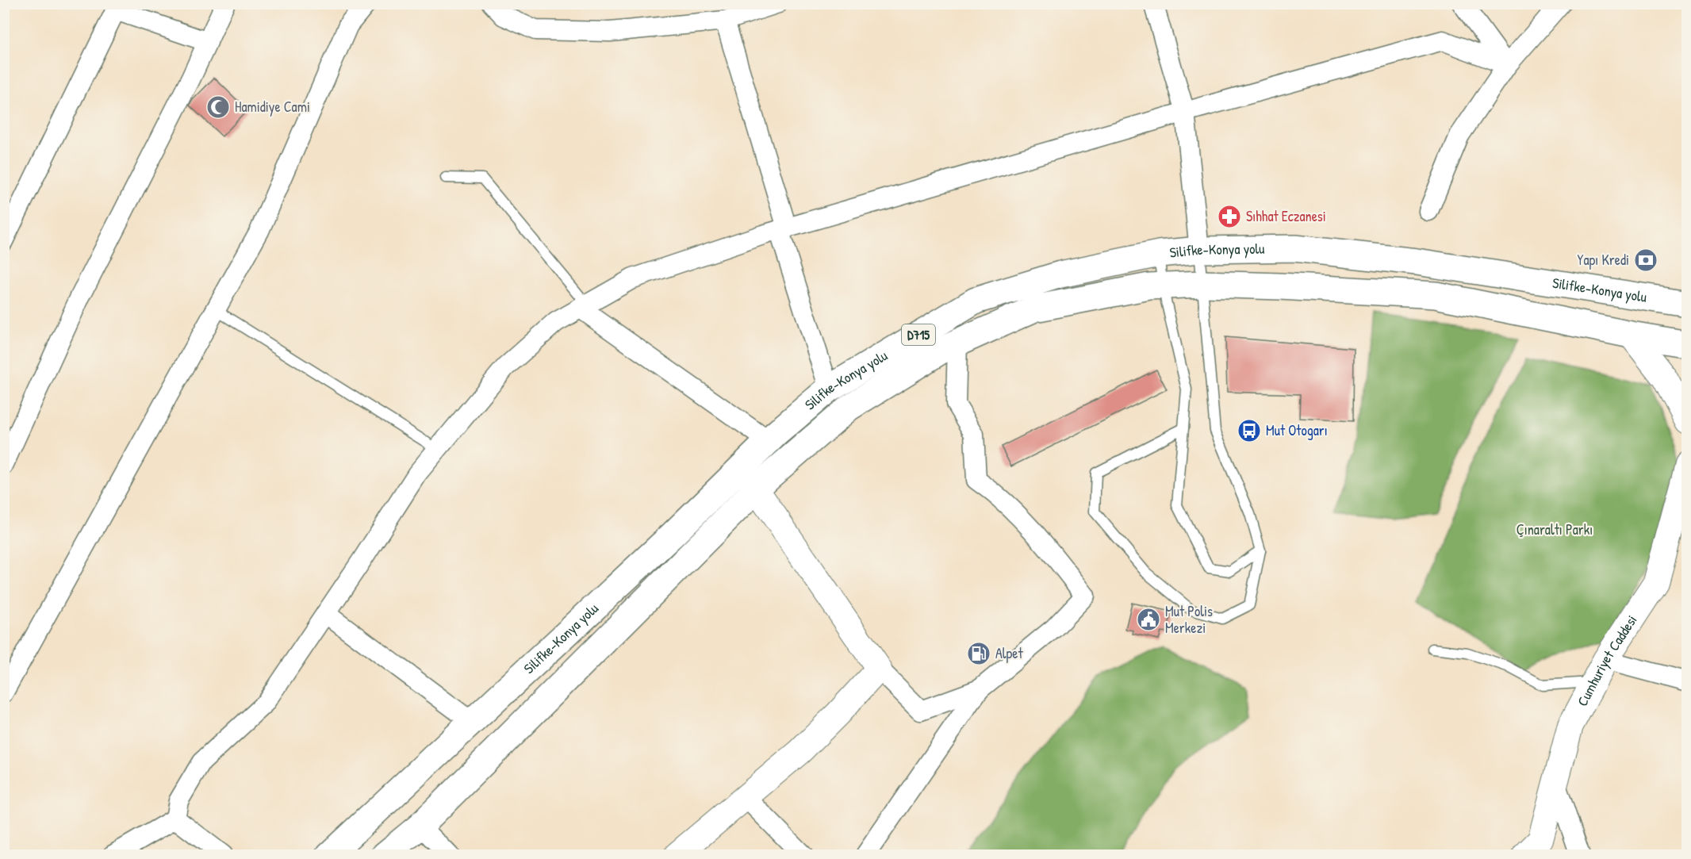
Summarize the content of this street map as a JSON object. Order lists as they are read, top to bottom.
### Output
{
  "streets": {
    "highway": ["Silifke-Konya yolu", "D715"],
    "street": ["Cumhuriyet Caddesi"]
  },
  "parks": ["Çınaraltı Parkı"],
  "places": {
    "mosque": ["Hamidiye Cami"],
    "pharmacy": ["Sıhhat Eczanesi"],
    "bank": ["Yapı Kredi"],
    "bus stop": ["Mut Otogarı"],
    "public building": ["Mut Polis Merkezi"],
    "fuel station": ["Alpet"]
  }
}
